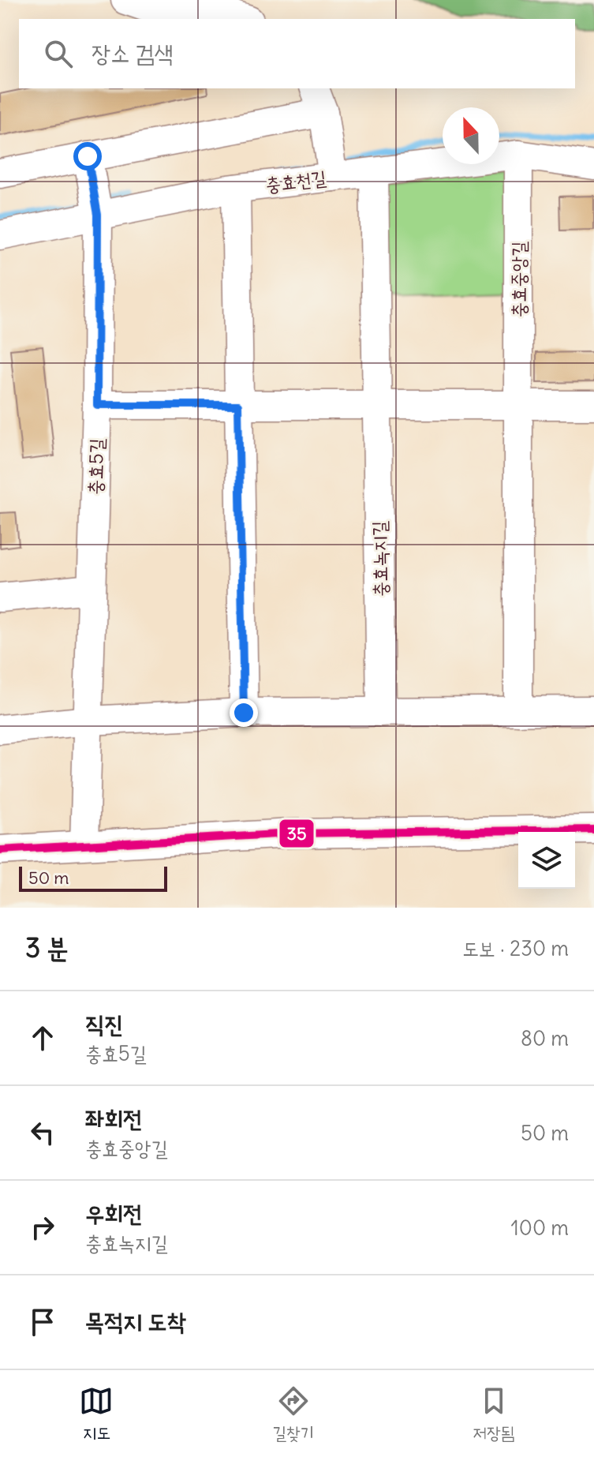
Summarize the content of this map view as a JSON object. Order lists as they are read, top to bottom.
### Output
{
  "streets": {
    "street": [
      "충효천길",
      "충효중앙길",
      "충효5길",
      "충효녹지길"
    ]
  },
  "crossings": [
    ["충효천길", "충효중앙길"],
    ["충효천길", "충효5길"]
  ],
  "lines": ["transit line 35"],
  "scale_bar": "50 m",
  "north": "top",
  "page": {
    "search": "장소 검색",
    "scale": "50 m",
    "heading": ["3 분", "도보 · 230 m"],
    "list": [
      ["직진", "충효5길", "80 m"],
      ["좌회전", "충효중앙길", "50 m"],
      ["우회전", "충효녹지길", "100 m"],
      "목적지 도착"
    ],
    "nav": ["지도", "길찾기", "저장됨"]
  }
}
